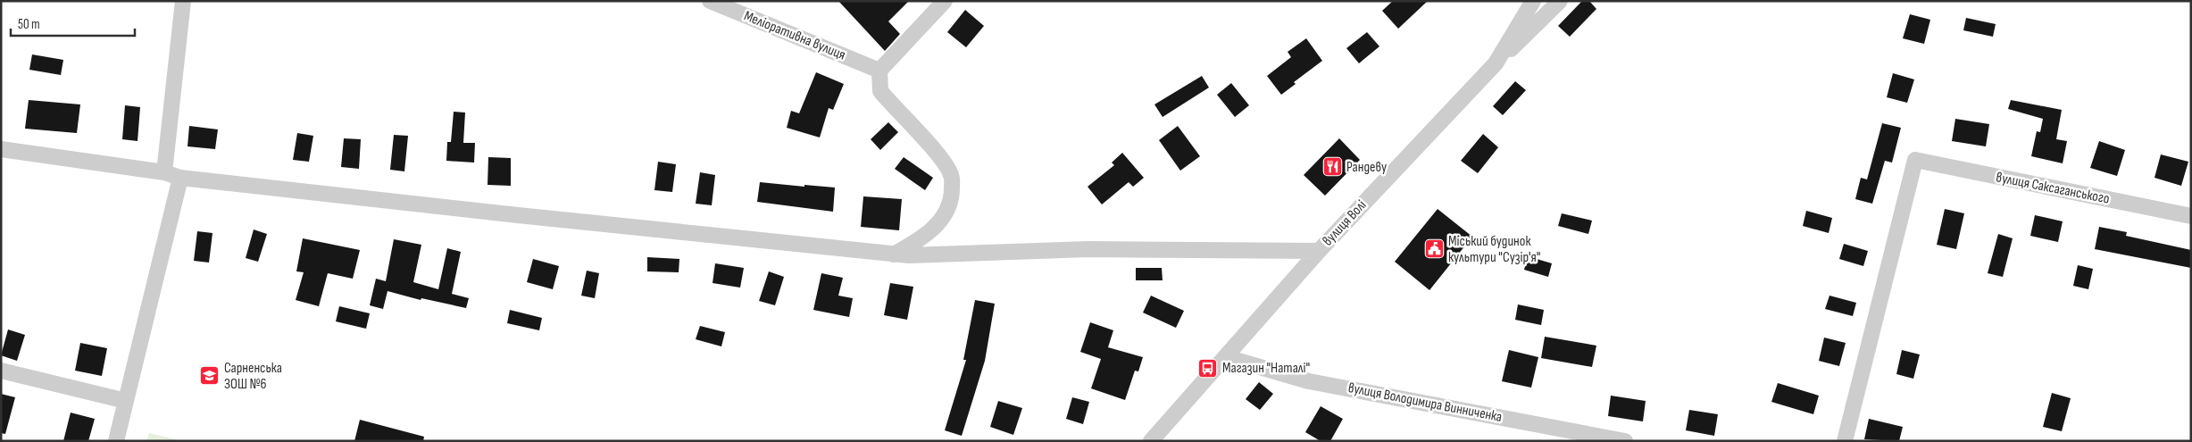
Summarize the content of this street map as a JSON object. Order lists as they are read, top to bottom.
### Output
{
  "streets": {
    "street": [
      "Меліоративна вулиця",
      "вулиця Саксаганського",
      "вулиця Волі",
      "вулиця Володимира Винниченка"
    ]
  },
  "crossings": [
    ["вулиця Волі", "вулиця Володимира Винниченка"]
  ],
  "places": {
    "restaurant": ["Рандеву"],
    "public building": ["Міський будинок культури \"Сузір'я\""],
    "bus stop": ["Магазин \"Наталі\""],
    "school or university": ["Сарненська ЗОШ №6"]
  },
  "scale_bar": "50 m"
}
